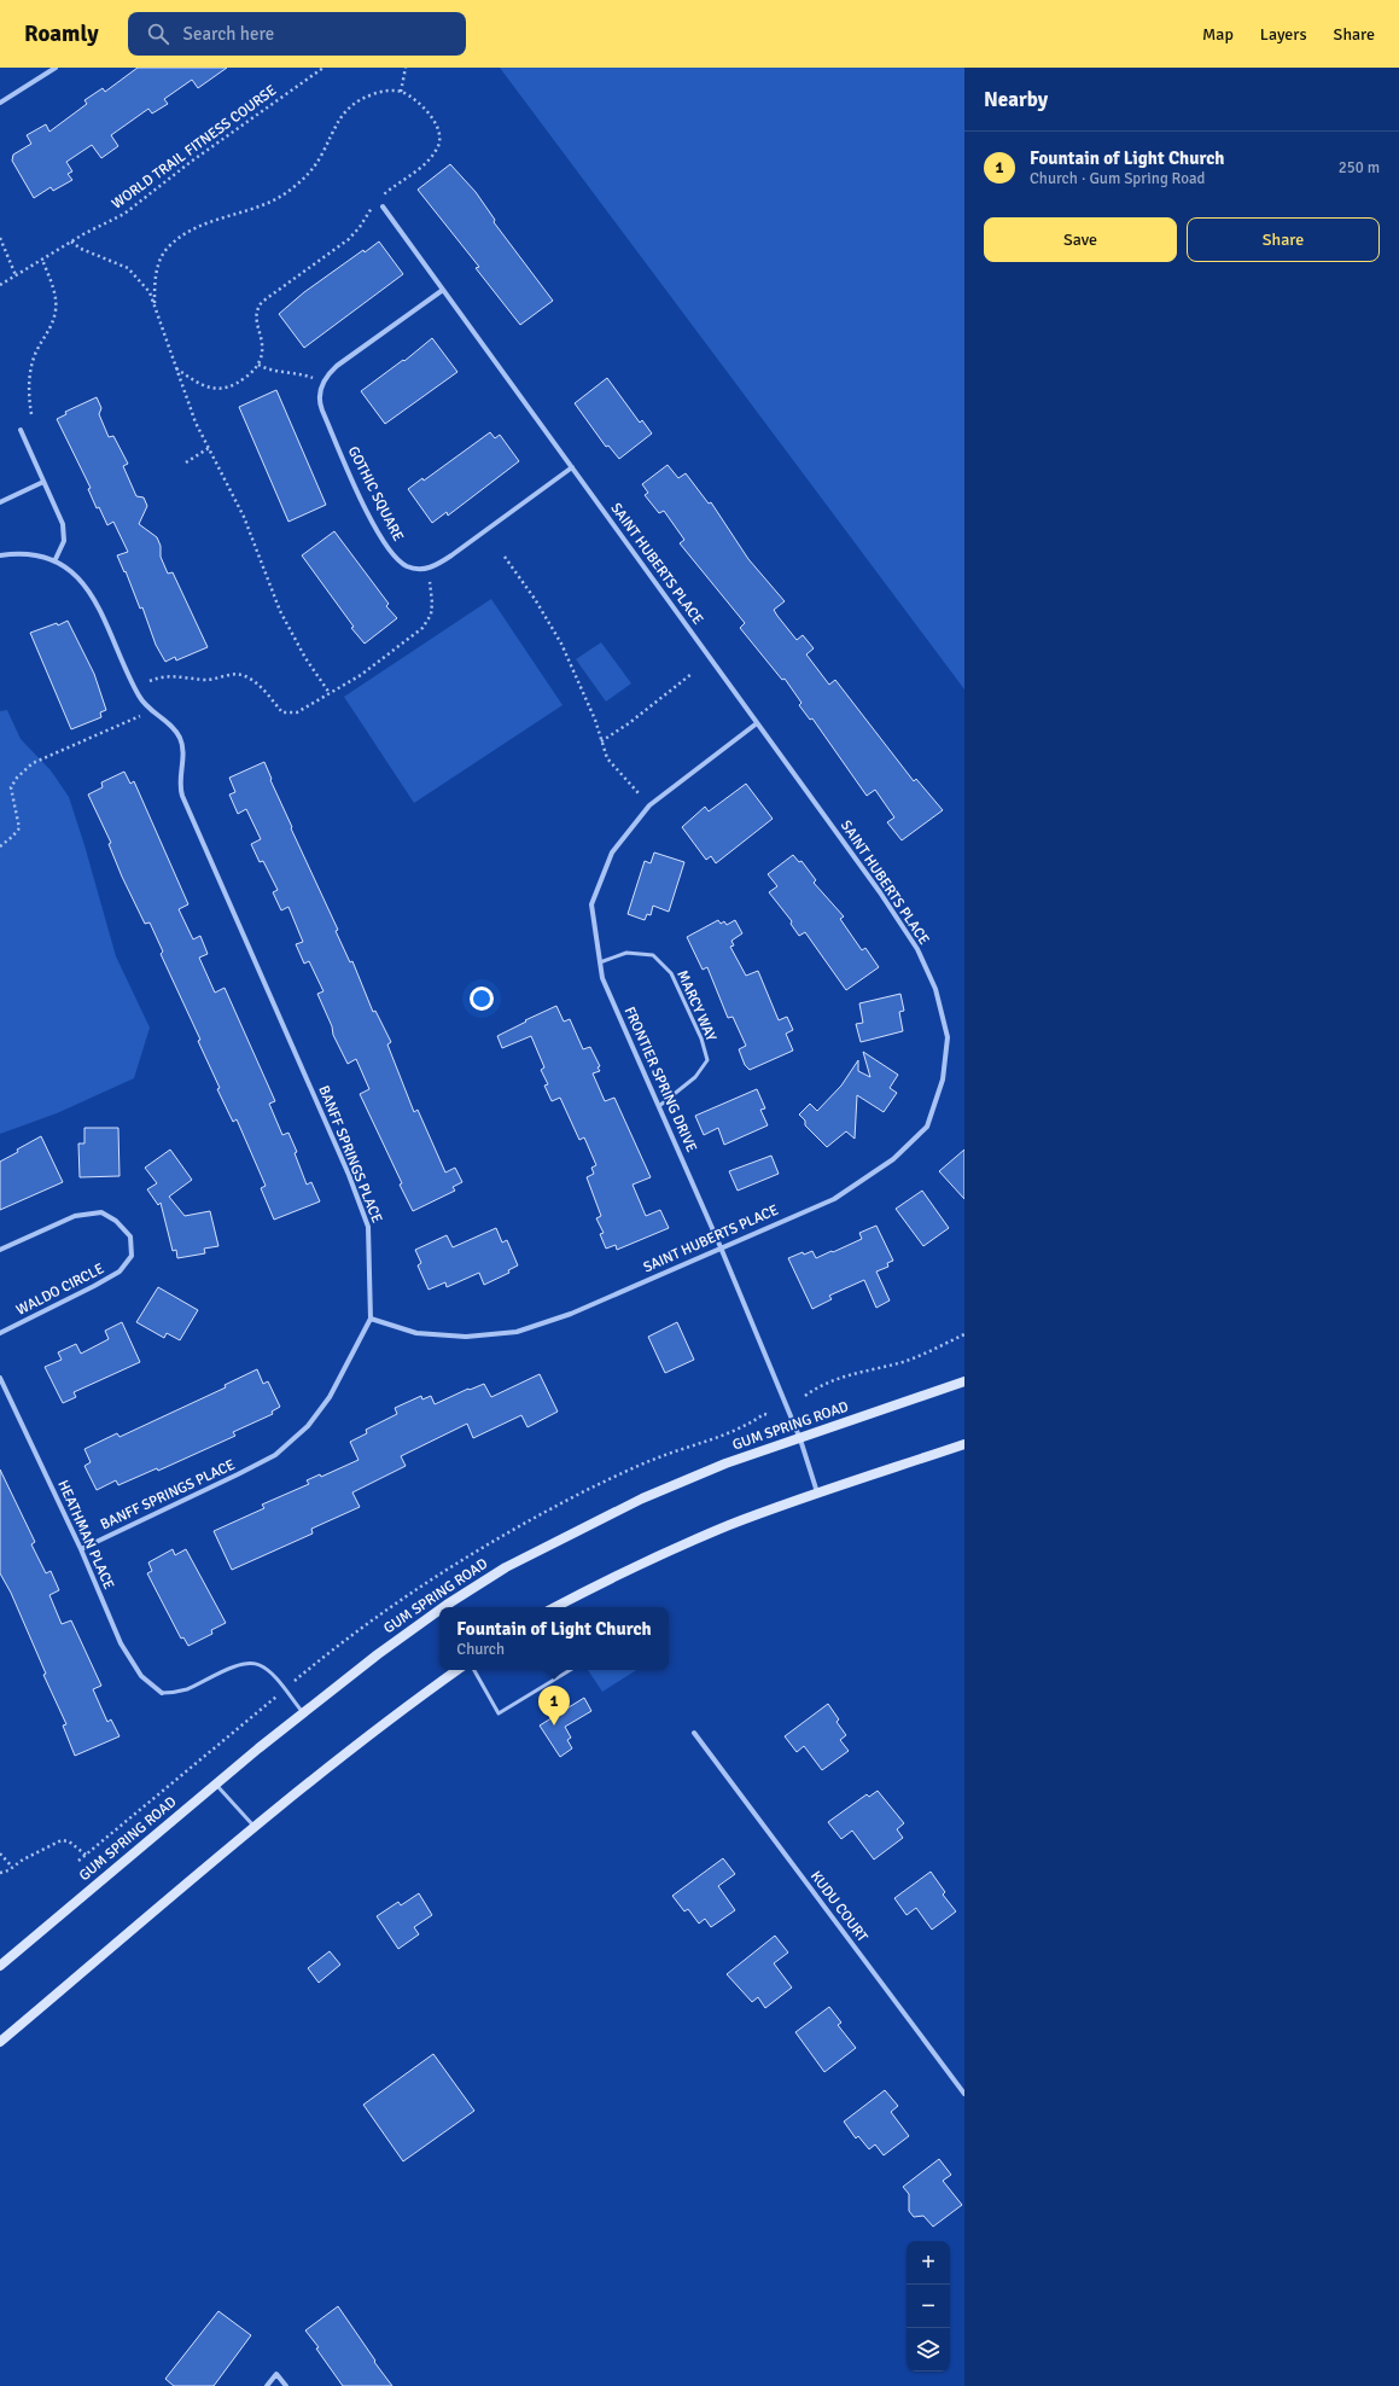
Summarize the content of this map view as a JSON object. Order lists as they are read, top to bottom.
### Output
{
  "streets": {
    "main road": ["GUM SPRING ROAD"],
    "street": [
      "GOTHIC SQUARE",
      "SAINT HUBERTS PLACE",
      "FRONTIER SPRING DRIVE",
      "BANFF SPRINGS PLACE",
      "WALDO CIRCLE",
      "HEATHMAN PLACE",
      "KUDU COURT"
    ],
    "lane": ["MARCY WAY"],
    "path": ["WORLD TRAIL FITNESS COURSE"]
  },
  "crossings": [
    ["GOTHIC SQUARE", "SAINT HUBERTS PLACE"],
    ["SAINT HUBERTS PLACE", "FRONTIER SPRING DRIVE"],
    ["SAINT HUBERTS PLACE", "BANFF SPRINGS PLACE"],
    ["MARCY WAY", "FRONTIER SPRING DRIVE"],
    ["FRONTIER SPRING DRIVE", "GUM SPRING ROAD"],
    ["BANFF SPRINGS PLACE", "HEATHMAN PLACE"]
  ],
  "page": {
    "header": "Roamly",
    "search": "Search here",
    "nav": ["Map", "Layers", "Share"],
    "heading": "Nearby",
    "list": [
      {
        "mark": "1",
        "name": "Fountain of Light Church",
        "note": "Church · Gum Spring Road",
        "value": "250 m"
      }
    ],
    "buttons": ["Save", "Share"],
    "popup": ["Fountain of Light Church", "Church"],
    "pins": "1",
    "map_buttons": ["+", "−"]
  }
}
